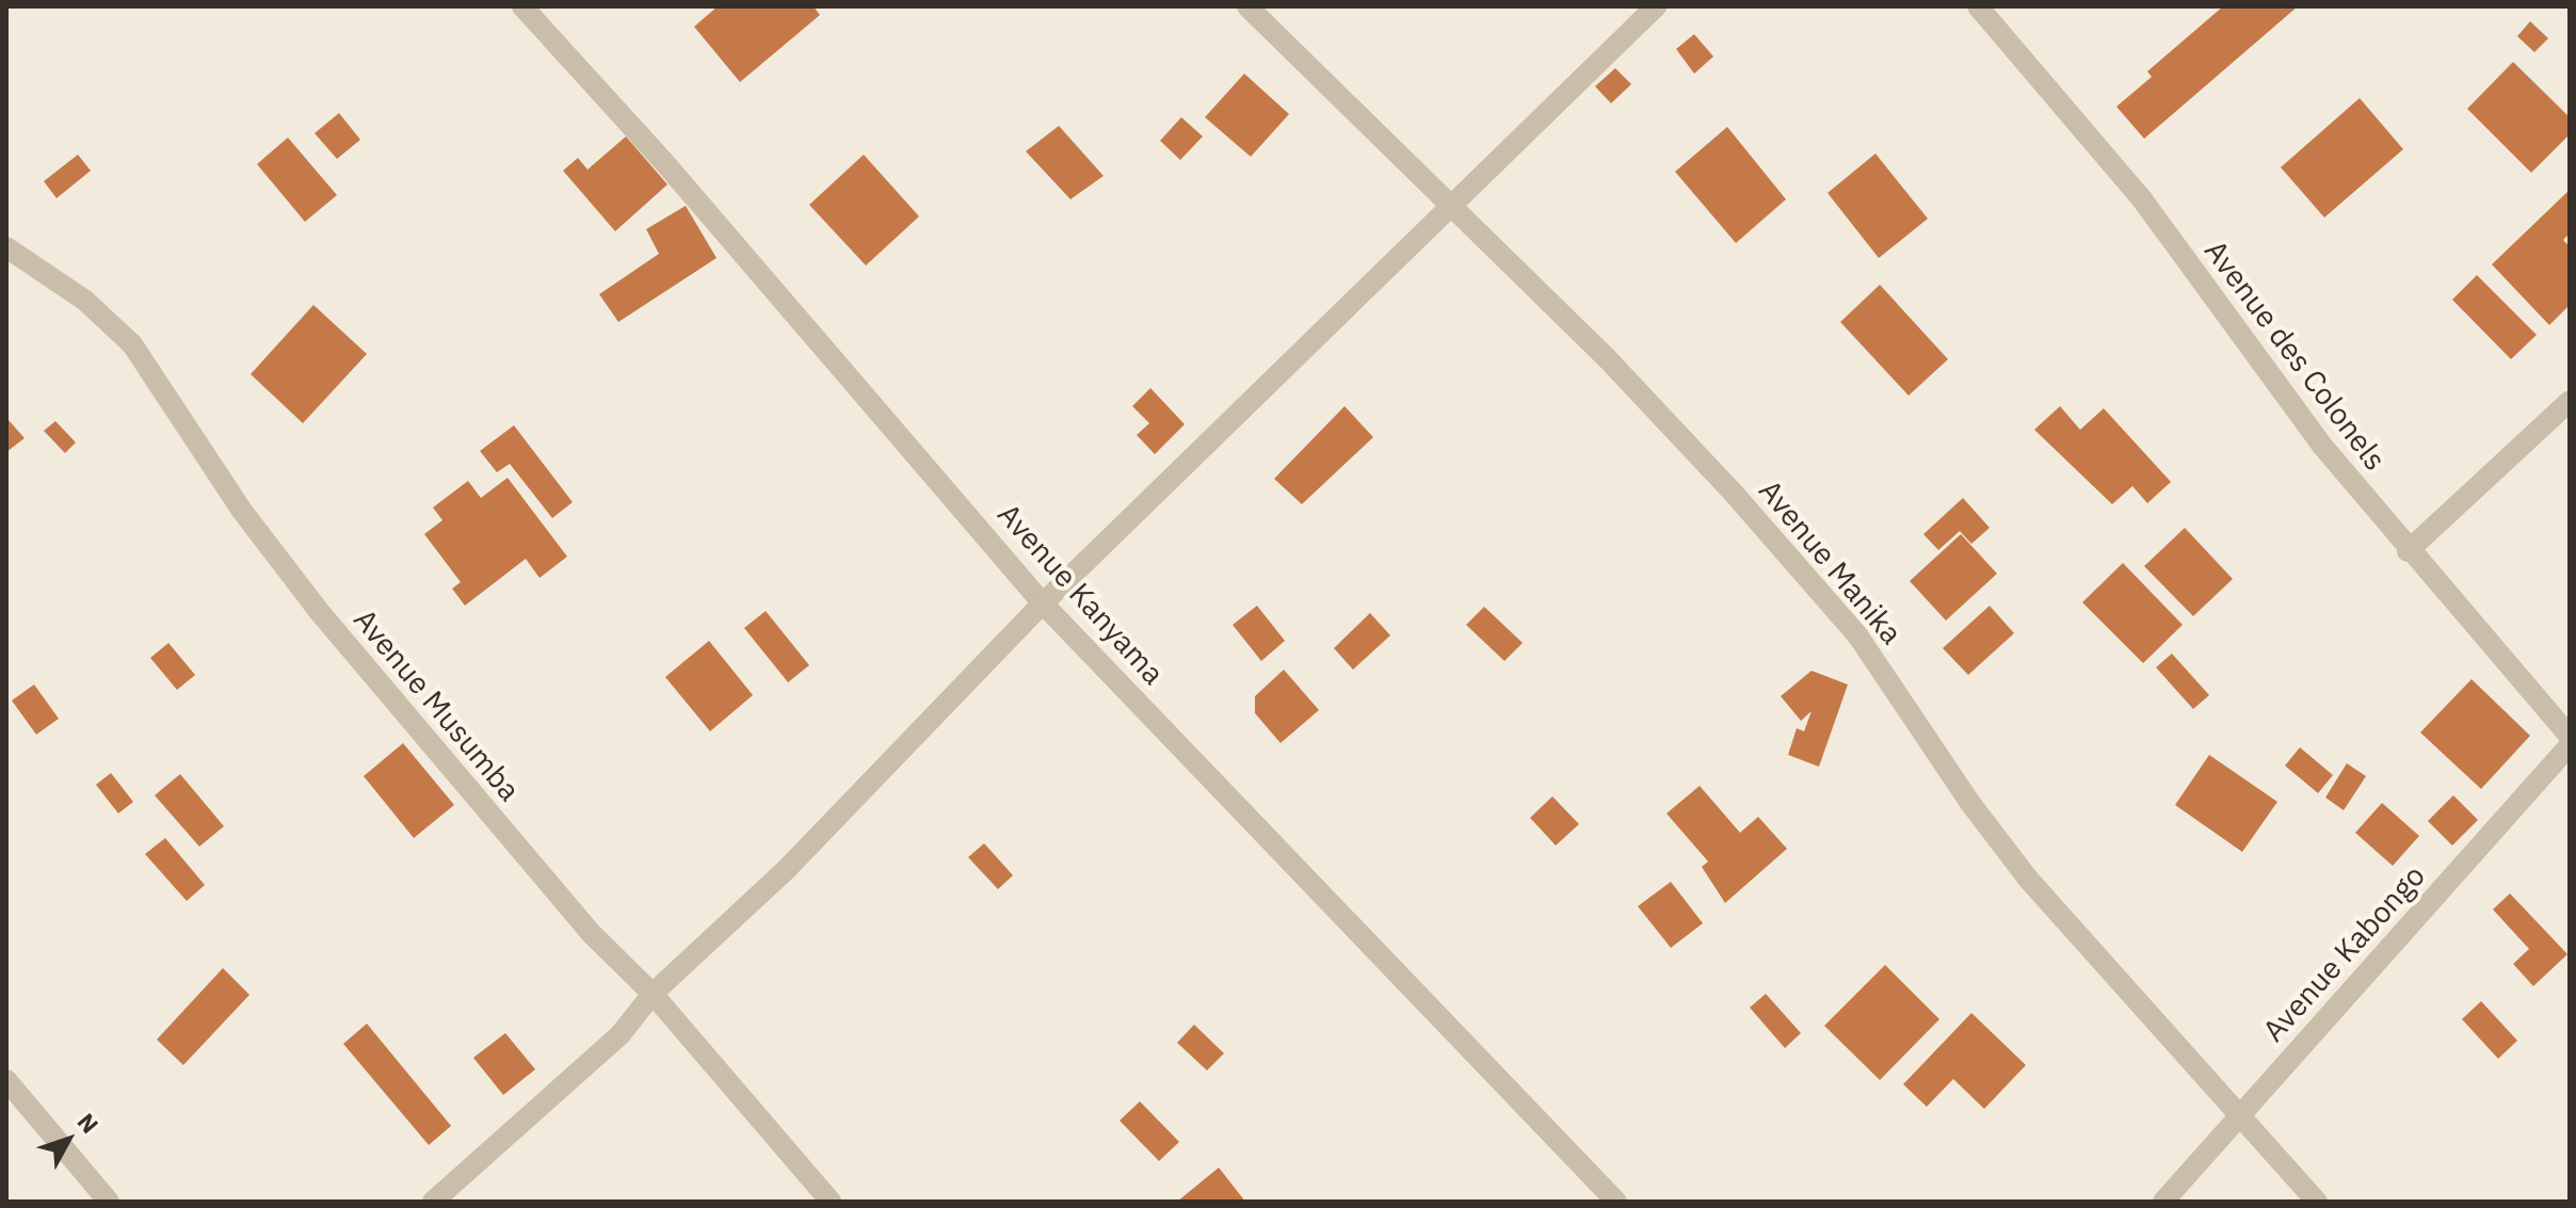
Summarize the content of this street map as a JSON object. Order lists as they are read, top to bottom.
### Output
{
  "streets": {
    "street": [
      "Avenue des Colonels",
      "Avenue Manika",
      "Avenue Kanyama",
      "Avenue Musumba",
      "Avenue Kabongo"
    ]
  },
  "crossings": [
    ["Avenue Manika", "Avenue Kabongo"]
  ],
  "north": "top right"
}
